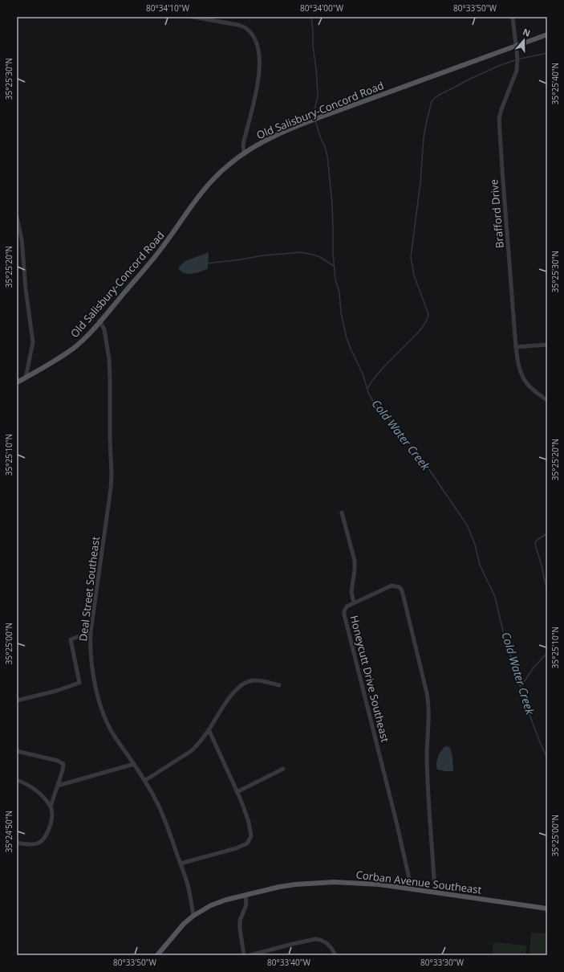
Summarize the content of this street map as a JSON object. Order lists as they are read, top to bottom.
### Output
{
  "streets": {
    "main road": ["Old Salisbury-Concord Road", "Corban Avenue Southeast"],
    "street": ["Brafford Drive", "Deal Street Southeast", "Honeycutt Drive Southeast"]
  },
  "crossings": [
    ["Old Salisbury-Concord Road", "Brafford Drive"],
    ["Old Salisbury-Concord Road", "Deal Street Southeast"],
    ["Deal Street Southeast", "Corban Avenue Southeast"],
    ["Honeycutt Drive Southeast", "Corban Avenue Southeast"]
  ],
  "water": ["Cold Water Creek"],
  "north": "top",
  "coordinates": [
    "80°34'10\"W",
    "80°34'00\"W",
    "80°33'50\"W",
    "35°25'30\"N",
    "35°25'40\"N",
    "35°25'20\"N",
    "35°25'10\"N",
    "35°25'00\"N",
    "35°24'50\"N",
    "80°33'40\"W",
    "80°33'30\"W"
  ]
}
